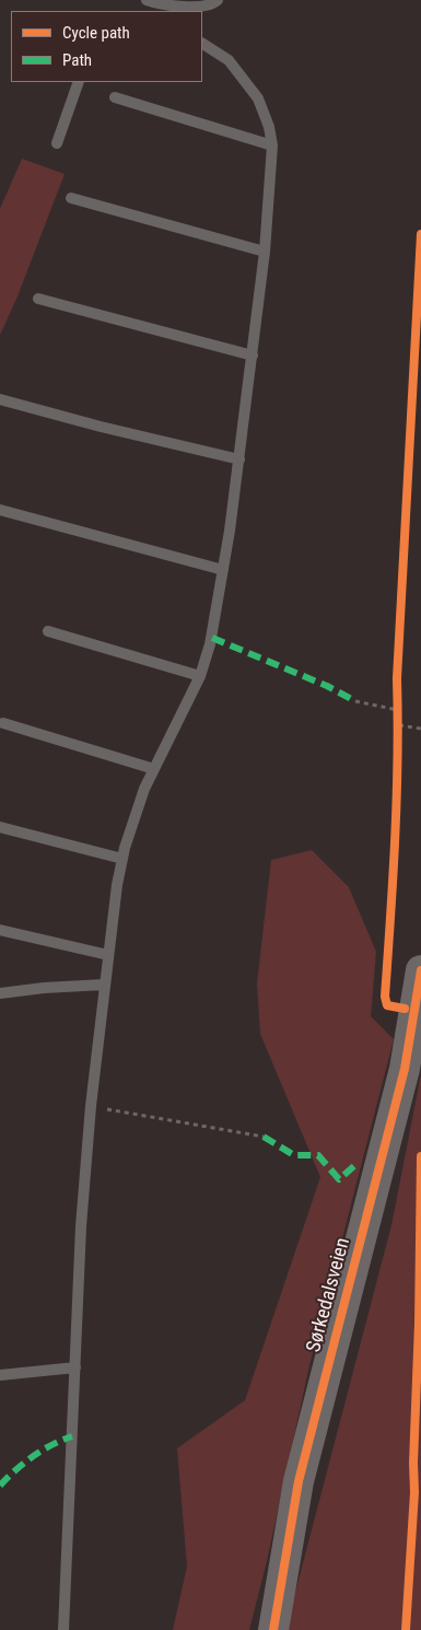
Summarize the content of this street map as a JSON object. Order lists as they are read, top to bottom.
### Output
{
  "streets": {
    "street": ["Sørkedalsveien"]
  },
  "legend": ["Cycle path", "Path"]
}
